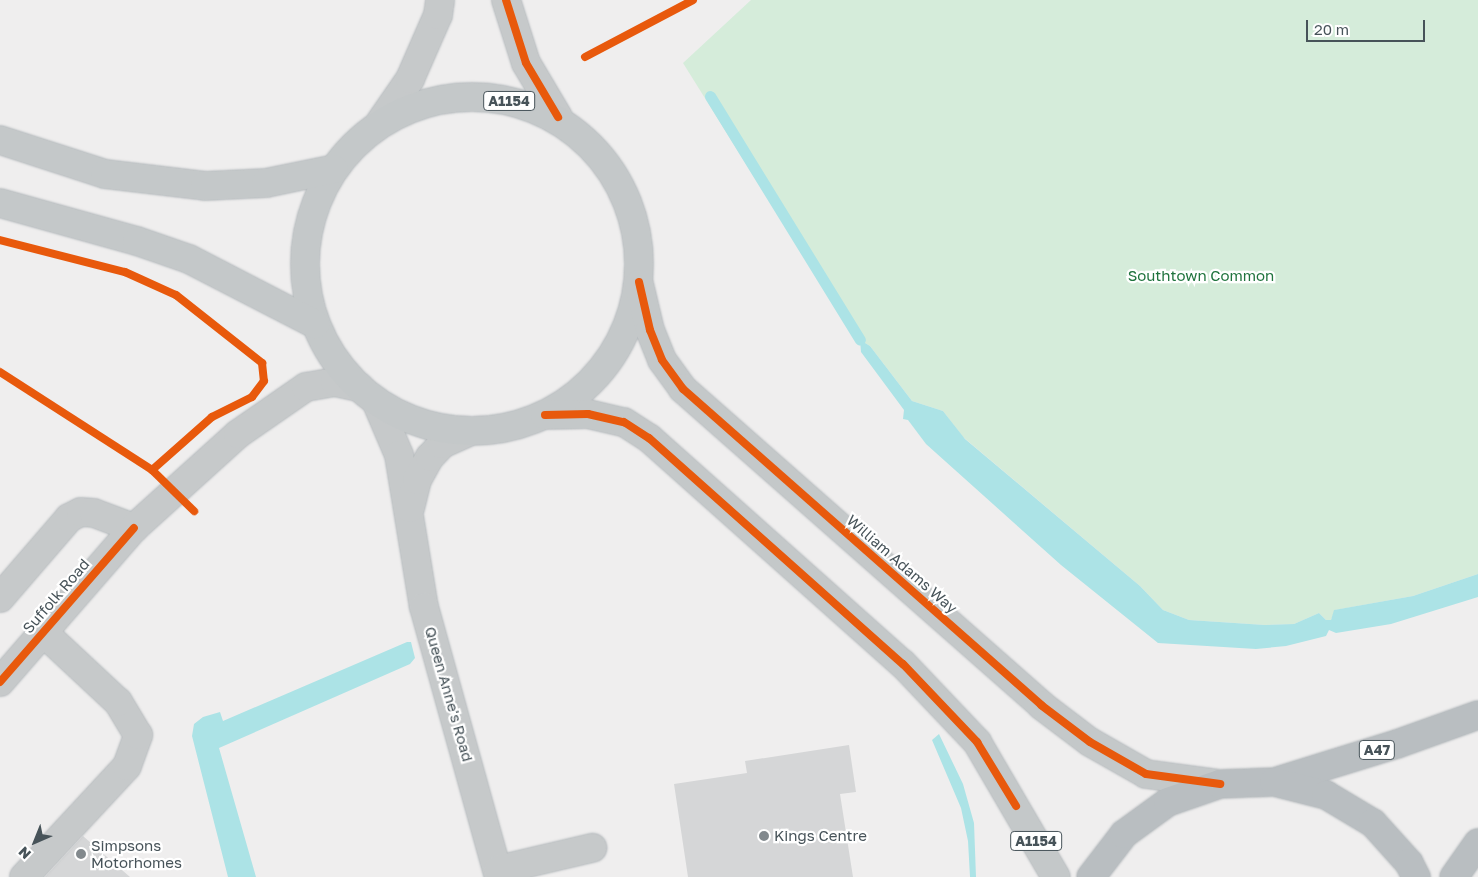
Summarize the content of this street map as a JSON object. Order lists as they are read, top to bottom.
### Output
{
  "streets": {
    "highway": ["A47"],
    "main road": ["A1154", "William Adams Way"],
    "street": ["Suffolk Road", "Queen Anne's Road"]
  },
  "crossings": [
    ["A1154", "William Adams Way"],
    ["A1154", "Suffolk Road"],
    ["A1154", "Queen Anne's Road"],
    ["Suffolk Road", "Queen Anne's Road"]
  ],
  "parks": ["Southtown Common"],
  "places": ["Kings Centre", "Simpsons Motorhomes"],
  "scale_bar": "20 m",
  "north": "bottom left"
}
